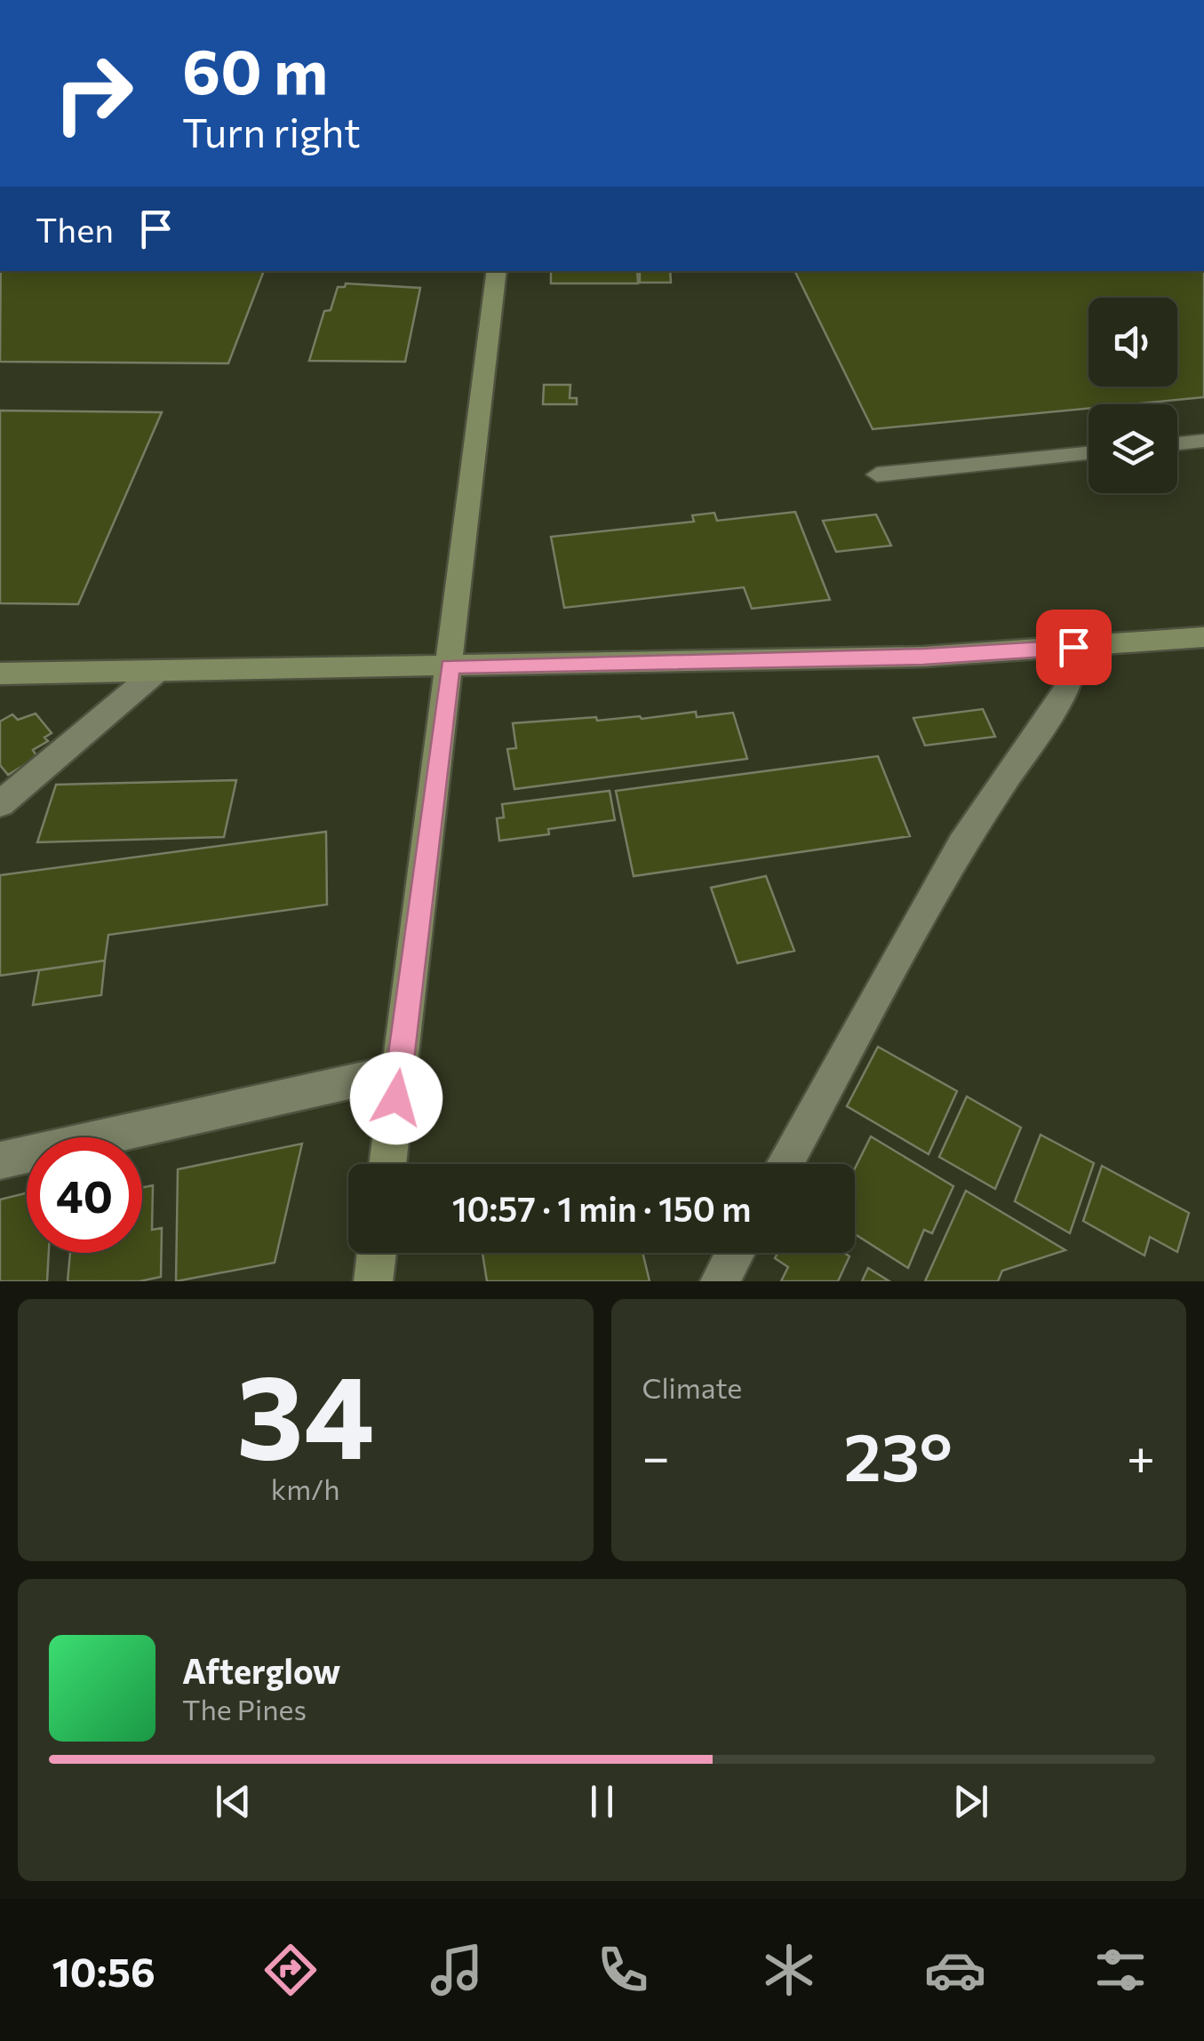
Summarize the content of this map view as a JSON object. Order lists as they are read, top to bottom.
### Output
{
  "page": {
    "turn": ["60 m", "Turn right"],
    "then": "Then",
    "limit": "40",
    "trip": "10:57 · 1 min · 150 m",
    "tile": [
      ["34", "km/h"],
      "Climate"
    ],
    "heat": ["−", "23°", "+"],
    "song": ["Afterglow", "The Pines"],
    "tabs": "10:56"
  }
}
